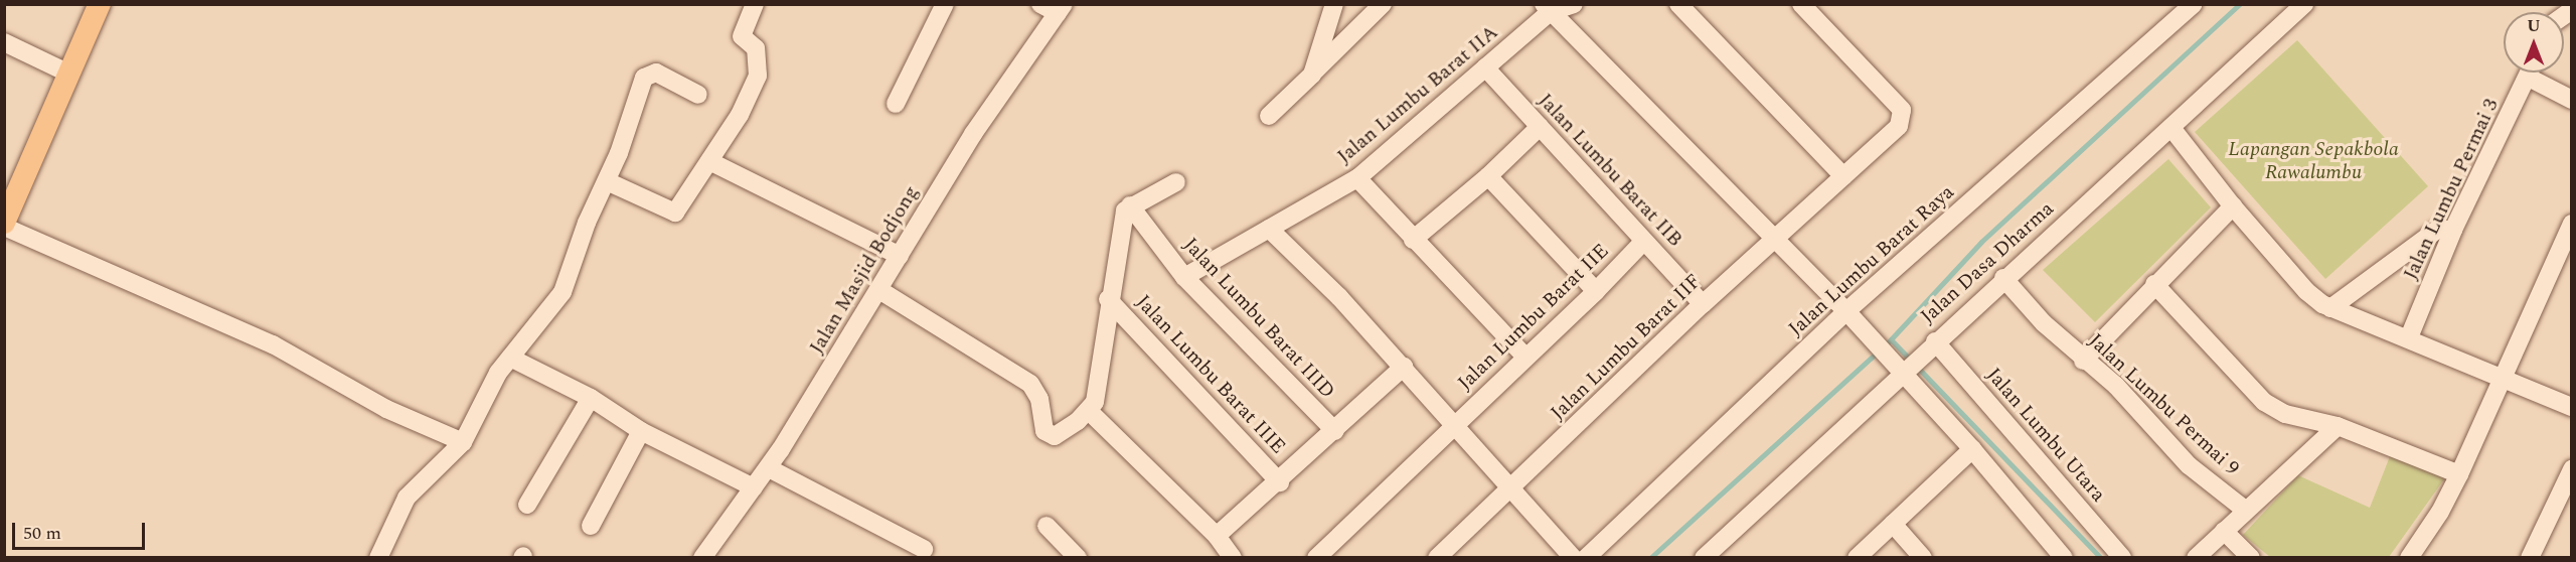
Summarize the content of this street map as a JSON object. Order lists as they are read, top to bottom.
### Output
{
  "streets": {
    "street": [
      "Jalan Lumbu Barat IIA",
      "Jalan Lumbu Barat IIB",
      "Jalan Lumbu Permai 3",
      "Jalan Lumbu Barat Raya",
      "Jalan Dasa Dharma",
      "Jalan Masjid Bodjong",
      "Jalan Lumbu Barat IIE",
      "Jalan Lumbu Barat IIID",
      "Jalan Lumbu Barat IIF",
      "Jalan Lumbu Barat IIIE",
      "Jalan Lumbu Permai 9",
      "Jalan Lumbu Utara"
    ]
  },
  "crossings": [
    ["Jalan Lumbu Barat IIA", "Jalan Lumbu Barat IIB"],
    ["Jalan Lumbu Barat IIA", "Jalan Lumbu Barat IIID"],
    ["Jalan Lumbu Barat IIB", "Jalan Lumbu Barat IIE"],
    ["Jalan Lumbu Barat IIB", "Jalan Lumbu Barat IIF"],
    ["Jalan Dasa Dharma", "Jalan Lumbu Permai 9"],
    ["Jalan Dasa Dharma", "Jalan Lumbu Utara"]
  ],
  "parks": ["Lapangan Sepakbola Rawalumbu"],
  "scale_bar": "50 m",
  "north": "top"
}
